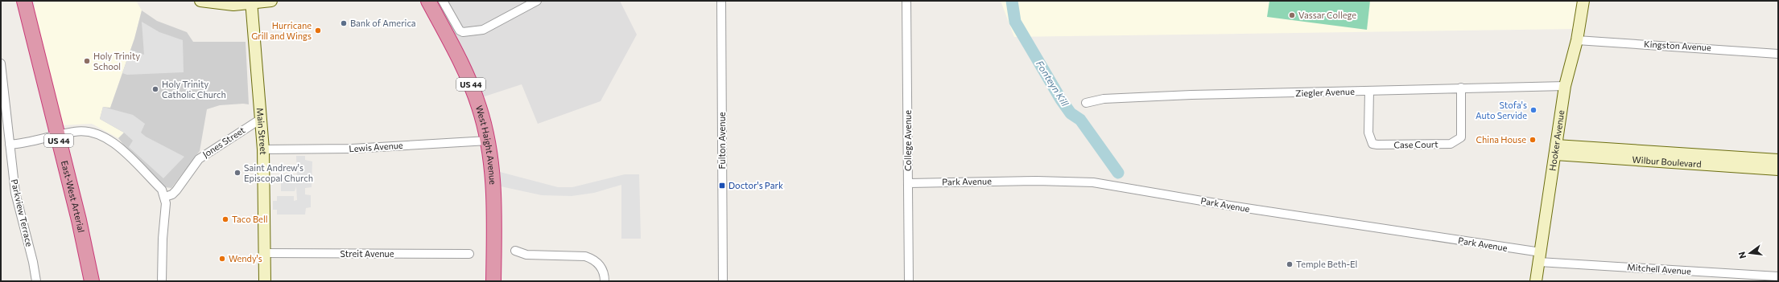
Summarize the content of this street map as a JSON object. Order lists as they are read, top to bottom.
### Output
{
  "streets": {
    "highway": ["US 44", "West Haight Avenue", "East-West Arterial"],
    "street": [
      "Kingston Avenue",
      "Ziegler Avenue",
      "Main Street",
      "Fulton Avenue",
      "College Avenue",
      "Hooker Avenue",
      "Jones Street",
      "Case Court",
      "Lewis Avenue",
      "Wilbur Boulevard",
      "Park Avenue",
      "Parkview Terrace",
      "Streit Avenue",
      "Mitchell Avenue"
    ]
  },
  "crossings": [
    ["Kingston Avenue", "Hooker Avenue"],
    ["Ziegler Avenue", "Hooker Avenue"],
    ["Ziegler Avenue", "Case Court"],
    ["Main Street", "Jones Street"],
    ["Main Street", "Lewis Avenue"],
    ["Main Street", "Streit Avenue"],
    ["College Avenue", "Park Avenue"],
    ["Hooker Avenue", "Wilbur Boulevard"],
    ["Hooker Avenue", "Park Avenue"],
    ["Hooker Avenue", "Mitchell Avenue"],
    ["West Haight Avenue", "Lewis Avenue"],
    ["Park Avenue", "Mitchell Avenue"]
  ],
  "water": ["Fonteyn Kill"],
  "places": {
    "other": [
      "Vassar College",
      "Bank of America",
      "Hurricane Grill and Wings",
      "Holy Trinity School",
      "Holy Trinity Catholic Church",
      "Stofa's Auto Servide",
      "China House",
      "Saint Andrew's Episcopal Church",
      "Taco Bell",
      "Wendy's",
      "Temple Beth-El"
    ],
    "transit": ["Doctor's Park"]
  },
  "north": "left"
}
